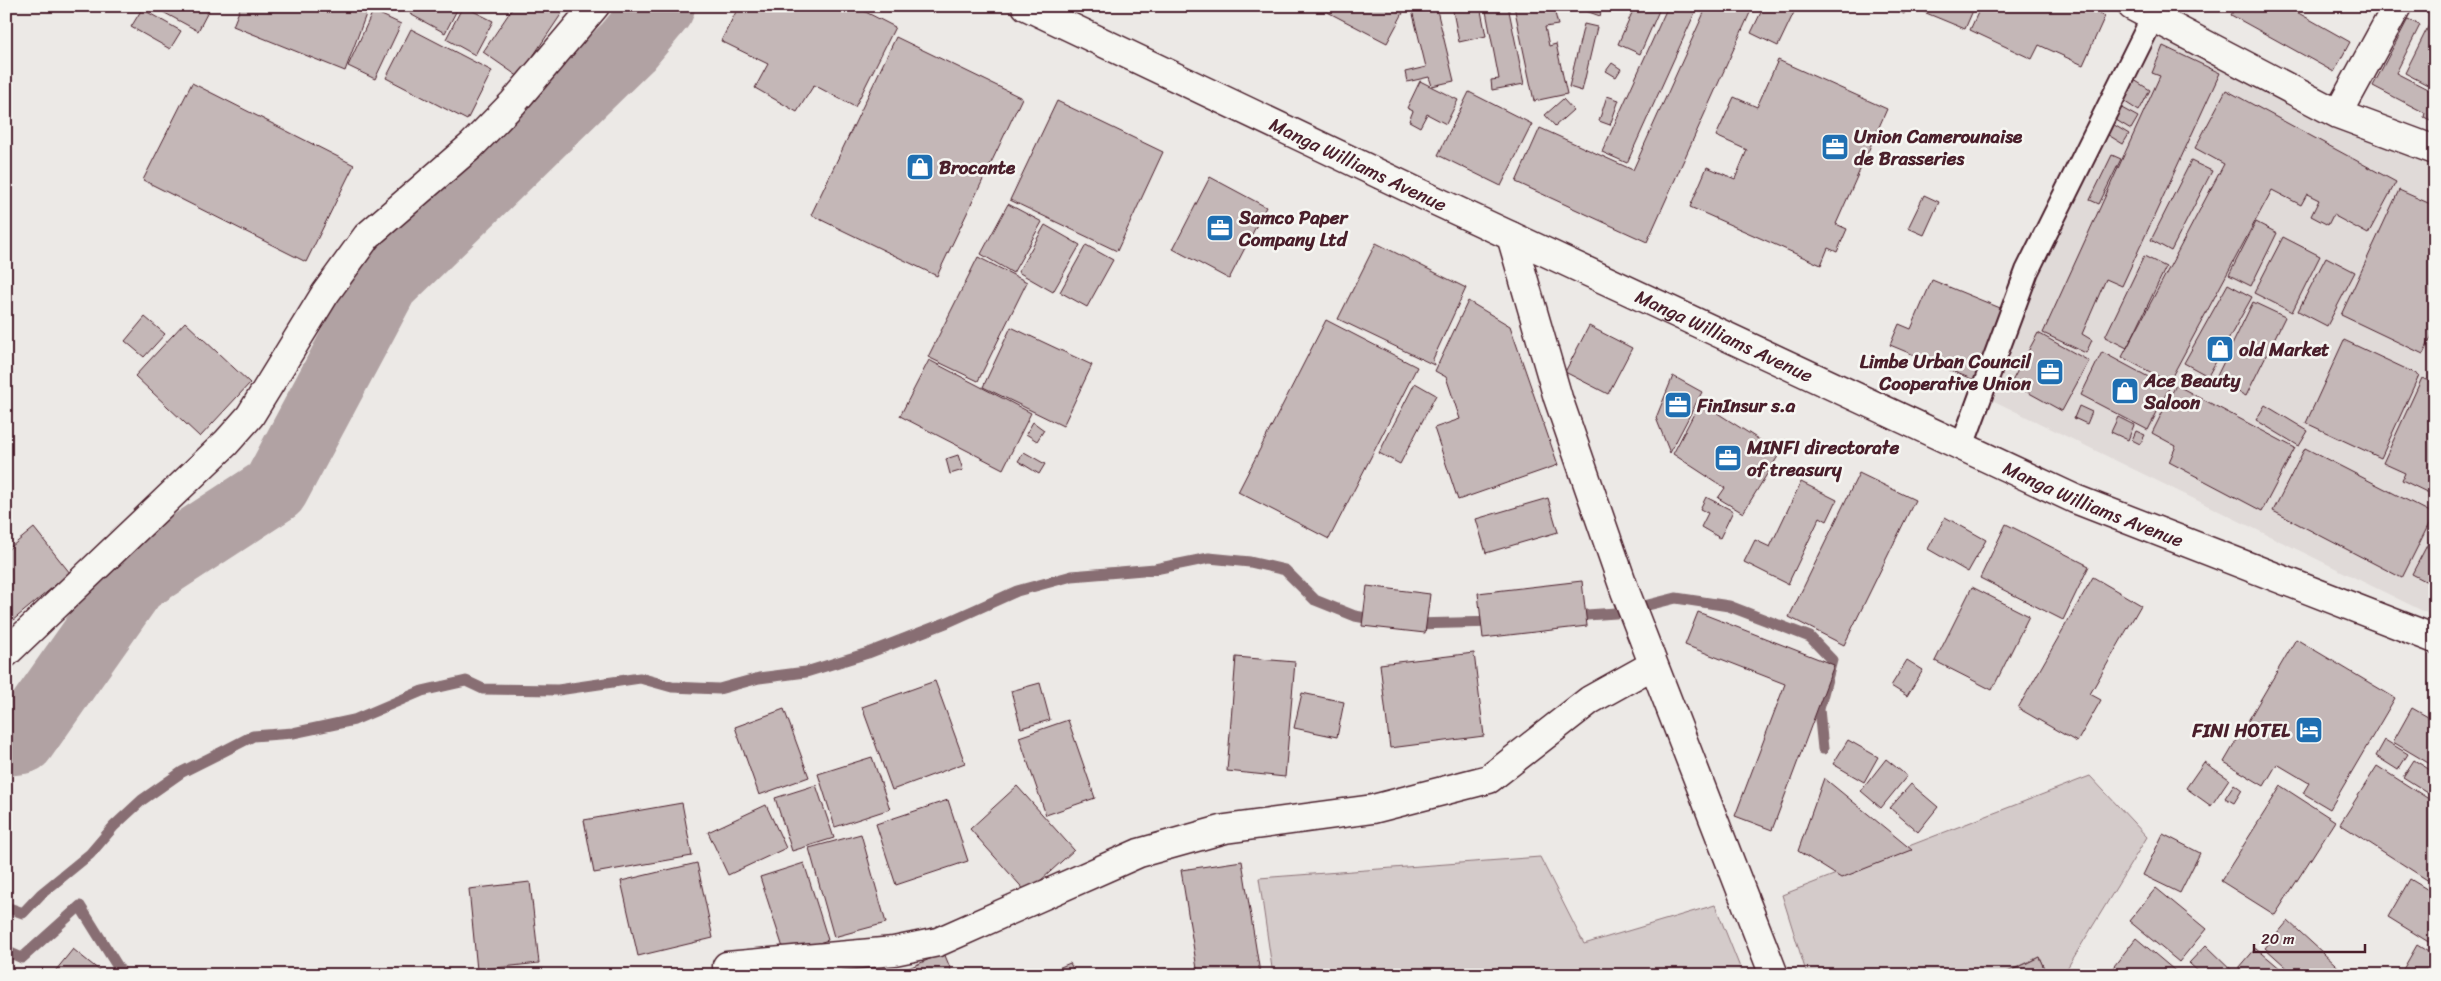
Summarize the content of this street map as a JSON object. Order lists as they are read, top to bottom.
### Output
{
  "streets": {
    "street": ["Manga Williams Avenue"]
  },
  "places": {
    "office": [
      "Union Camerounaise de Brasseries",
      "Samco Paper Company Ltd",
      "Limbe Urban Council Cooperative Union",
      "FinInsur s.a",
      "MINFI directorate of treasury"
    ],
    "shop": ["Brocante", "old Market", "Ace Beauty Saloon"],
    "hotel": ["FINI HOTEL"]
  },
  "scale_bar": "20 m"
}
